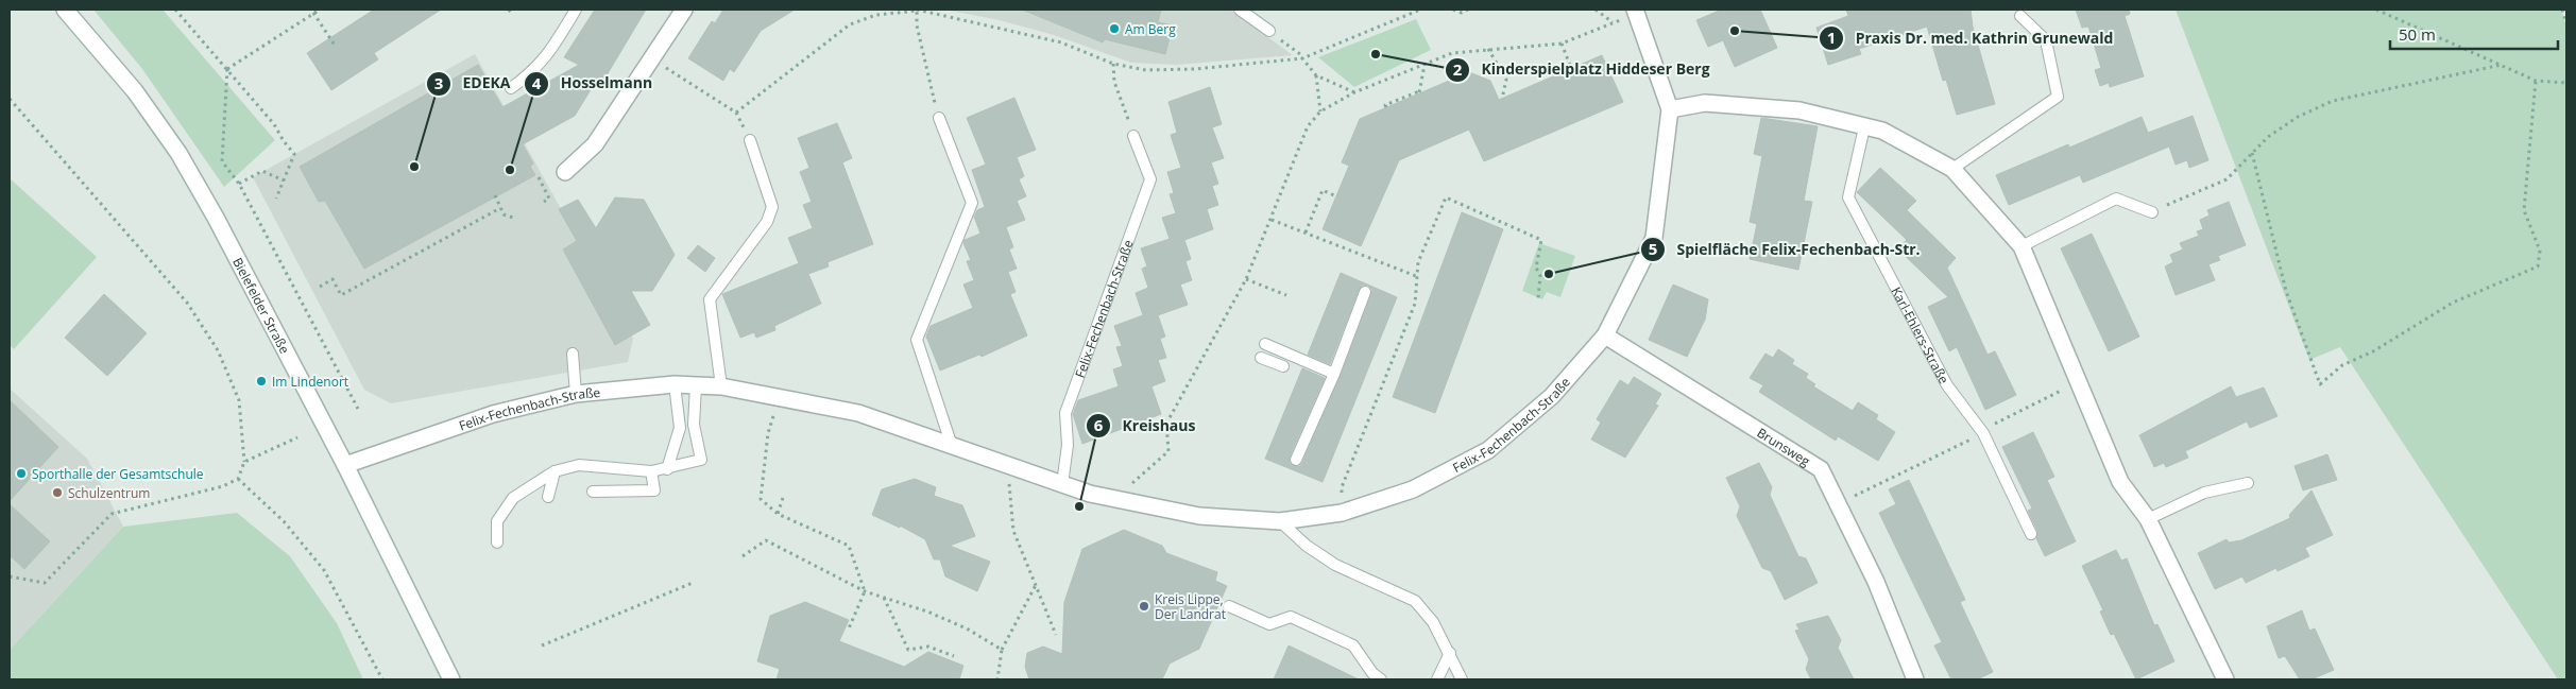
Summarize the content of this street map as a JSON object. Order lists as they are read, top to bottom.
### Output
{
  "streets": {
    "street": ["Bielefelder Straße", "Felix-Fechenbach-Straße", "Brunsweg"],
    "lane": ["Karl-Ehlers-Straße"]
  },
  "crossings": [
    ["Bielefelder Straße", "Felix-Fechenbach-Straße"],
    ["Felix-Fechenbach-Straße", "Brunsweg"]
  ],
  "places": [
    "Am Berg",
    "Praxis Dr. med. Kathrin Grunewald",
    "Kinderspielplatz Hiddeser Berg",
    "EDEKA",
    "Hosselmann",
    "Spielfläche Felix-Fechenbach-Str.",
    "Im Lindenort",
    "Sporthalle der Gesamtschule",
    "Schulzentrum",
    "Kreishaus",
    "Kreis Lippe, Der Landrat"
  ],
  "scale_bar": "50 m"
}
